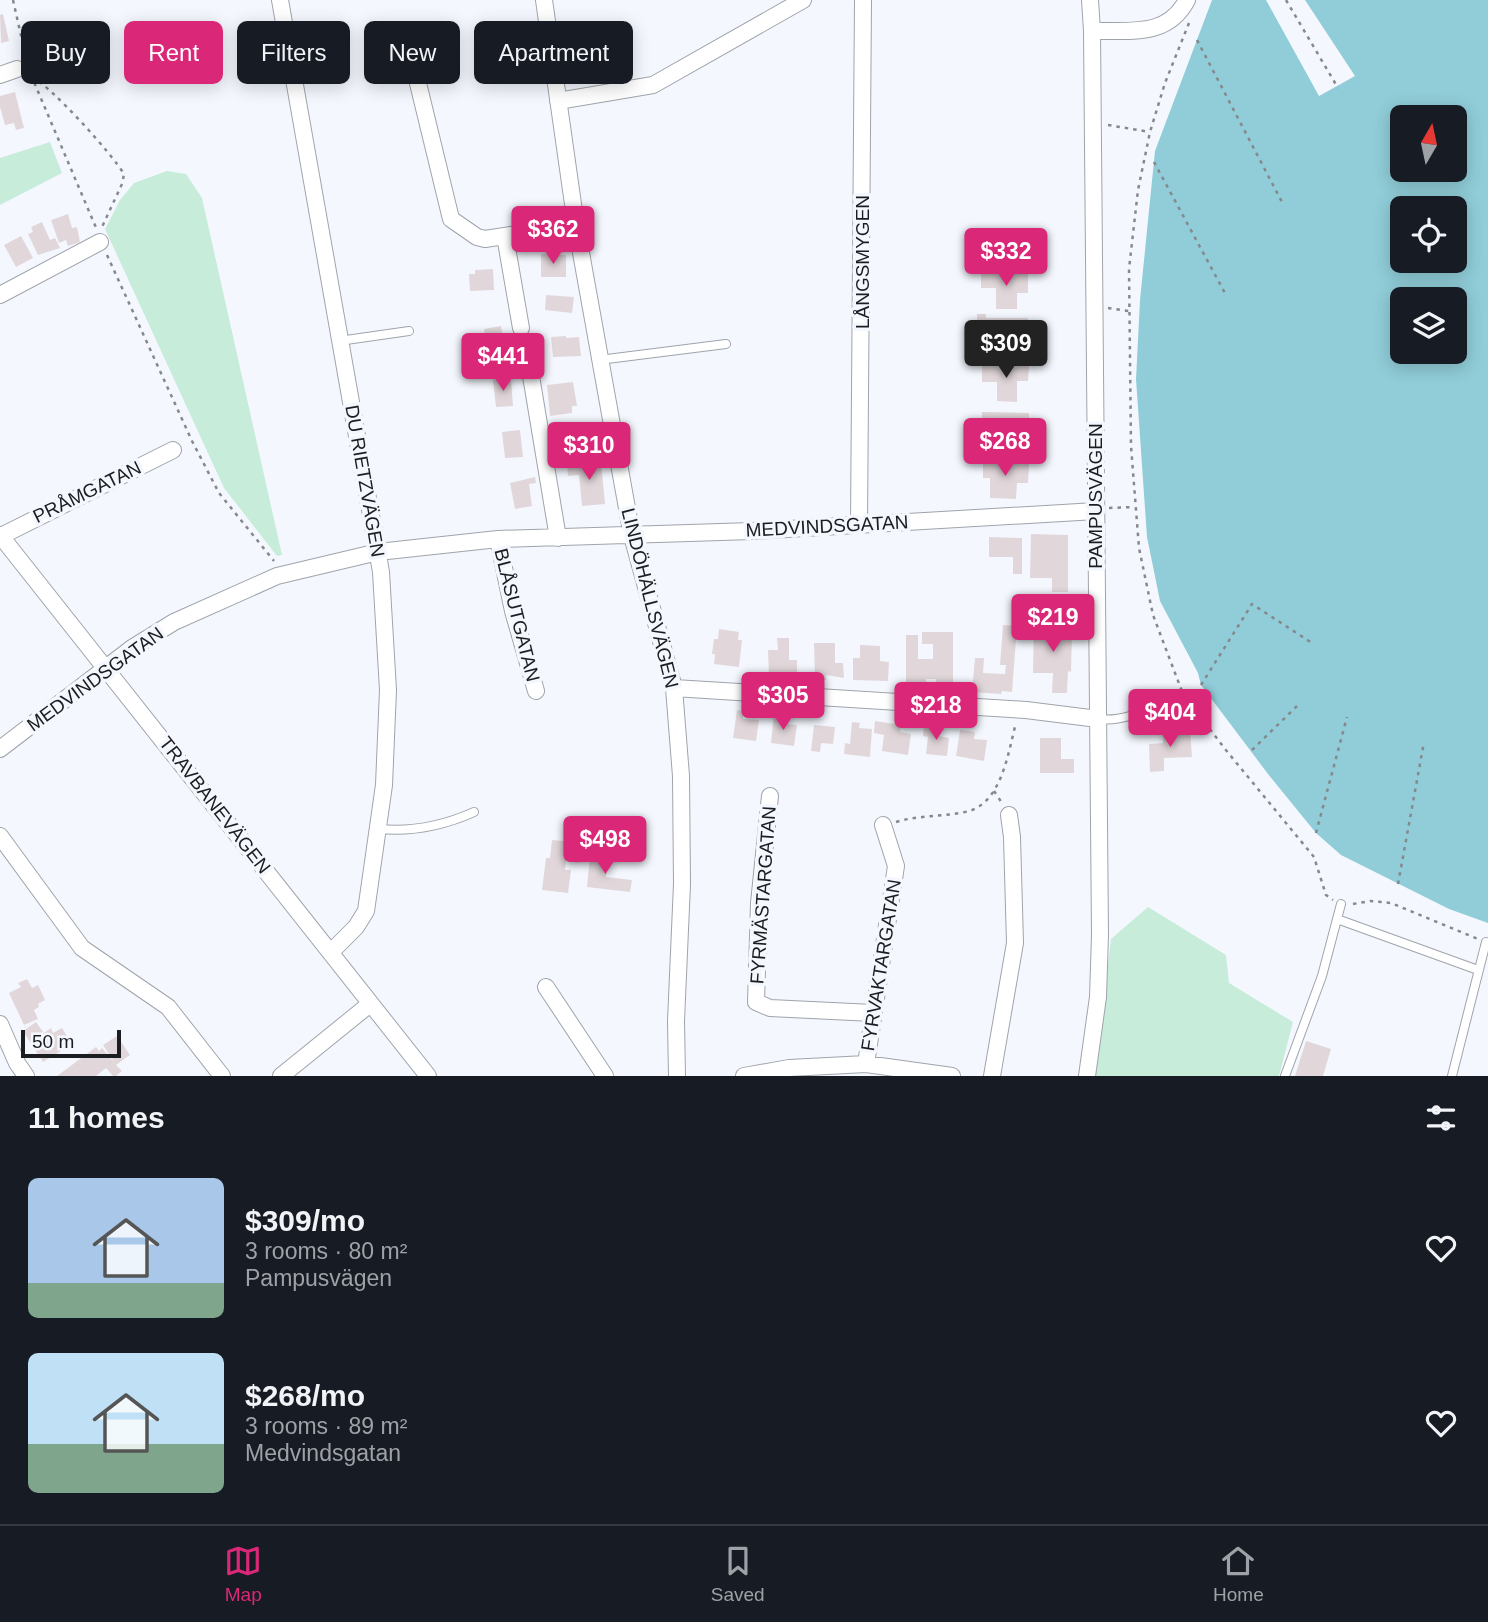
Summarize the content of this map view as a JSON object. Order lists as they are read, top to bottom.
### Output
{
  "streets": {
    "street": [
      "LÅNGSMYGEN",
      "DU RIETZVÄGEN",
      "PRÅMGATAN",
      "PAMPUSVÄGEN",
      "MEDVINDSGATAN",
      "LINDÖHÄLLSVÄGEN",
      "BLÅSUTGATAN",
      "TRAVBANEVÄGEN",
      "FYRMÄSTARGATAN",
      "FYRVAKTARGATAN"
    ]
  },
  "crossings": [
    ["LÅNGSMYGEN", "MEDVINDSGATAN"],
    ["DU RIETZVÄGEN", "MEDVINDSGATAN"],
    ["DU RIETZVÄGEN", "TRAVBANEVÄGEN"],
    ["PRÅMGATAN", "TRAVBANEVÄGEN"],
    ["PAMPUSVÄGEN", "MEDVINDSGATAN"],
    ["MEDVINDSGATAN", "LINDÖHÄLLSVÄGEN"],
    ["MEDVINDSGATAN", "BLÅSUTGATAN"],
    ["MEDVINDSGATAN", "TRAVBANEVÄGEN"],
    ["FYRMÄSTARGATAN", "FYRVAKTARGATAN"]
  ],
  "scale_bar": "50 m",
  "north": "top",
  "page": {
    "chip": [
      "Buy",
      "Rent",
      "Filters",
      "New",
      "Apartment"
    ],
    "price": [
      "$362",
      "$332",
      "$309",
      "$441",
      "$268",
      "$310",
      "$219",
      "$305",
      "$218",
      "$404",
      "$498"
    ],
    "scale": "50 m",
    "heading": "11 homes",
    "list": [
      {
        "name": "$309/mo",
        "note": "3 rooms · 80 m² · Pampusvägen"
      },
      {
        "name": "$268/mo",
        "note": "3 rooms · 89 m² · Medvindsgatan"
      }
    ],
    "tabs": ["Map", "Saved", "Home"]
  }
}
